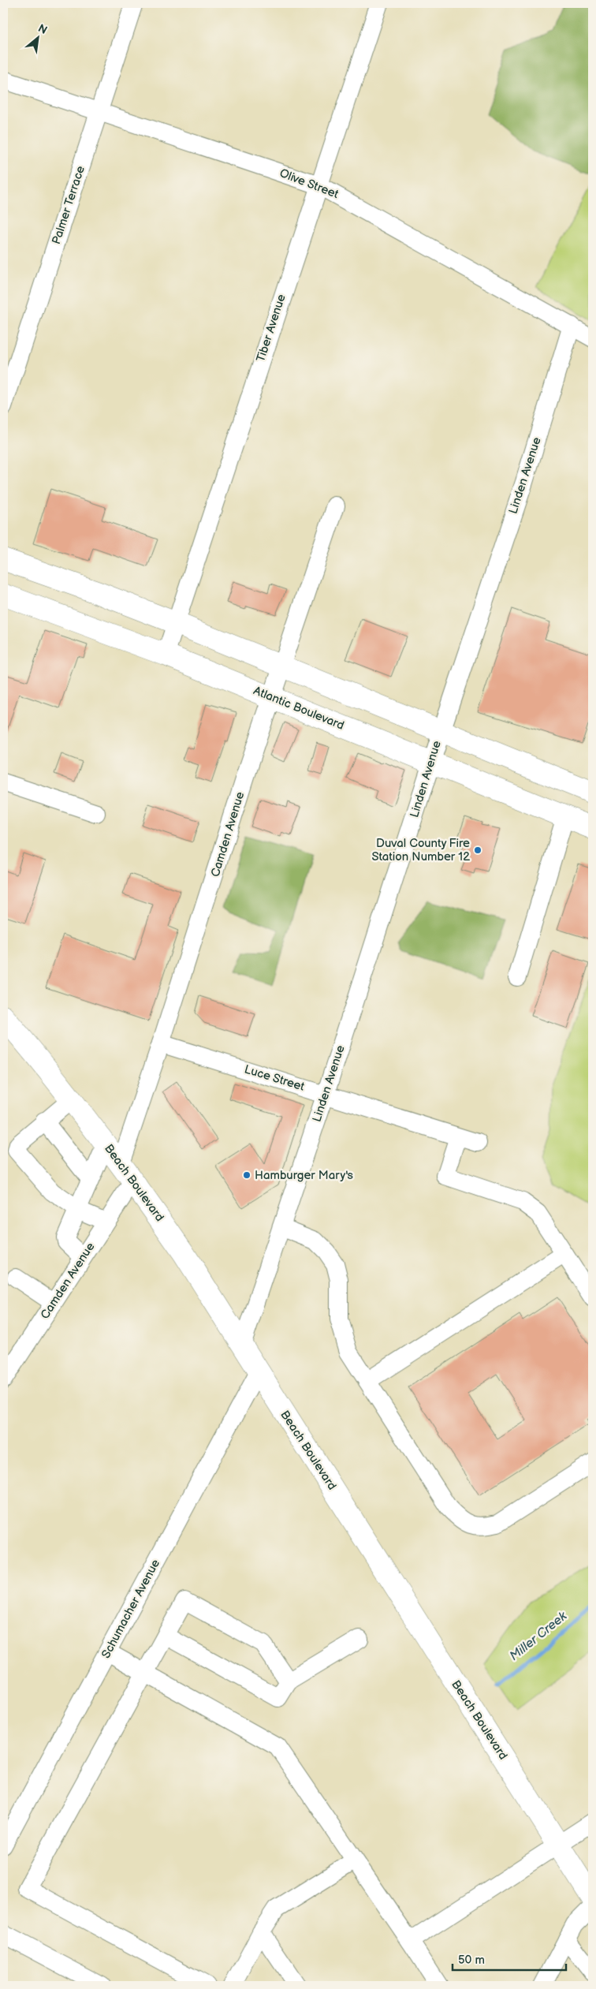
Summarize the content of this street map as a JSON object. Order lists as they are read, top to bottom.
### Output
{
  "streets": {
    "main road": ["Atlantic Boulevard", "Beach Boulevard"],
    "street": [
      "Olive Street",
      "Palmer Terrace",
      "Tiber Avenue",
      "Linden Avenue",
      "Camden Avenue",
      "Luce Street",
      "Schumacher Avenue"
    ]
  },
  "crossings": [
    ["Olive Street", "Palmer Terrace"],
    ["Olive Street", "Tiber Avenue"],
    ["Olive Street", "Linden Avenue"],
    ["Tiber Avenue", "Atlantic Boulevard"],
    ["Linden Avenue", "Atlantic Boulevard"],
    ["Linden Avenue", "Luce Street"],
    ["Linden Avenue", "Beach Boulevard"],
    ["Atlantic Boulevard", "Camden Avenue"],
    ["Camden Avenue", "Luce Street"],
    ["Camden Avenue", "Beach Boulevard"],
    ["Beach Boulevard", "Schumacher Avenue"]
  ],
  "water": ["Miller Creek"],
  "places": ["Duval County Fire Station Number 12", "Hamburger Mary's"],
  "scale_bar": "50 m",
  "north": "top right"
}
